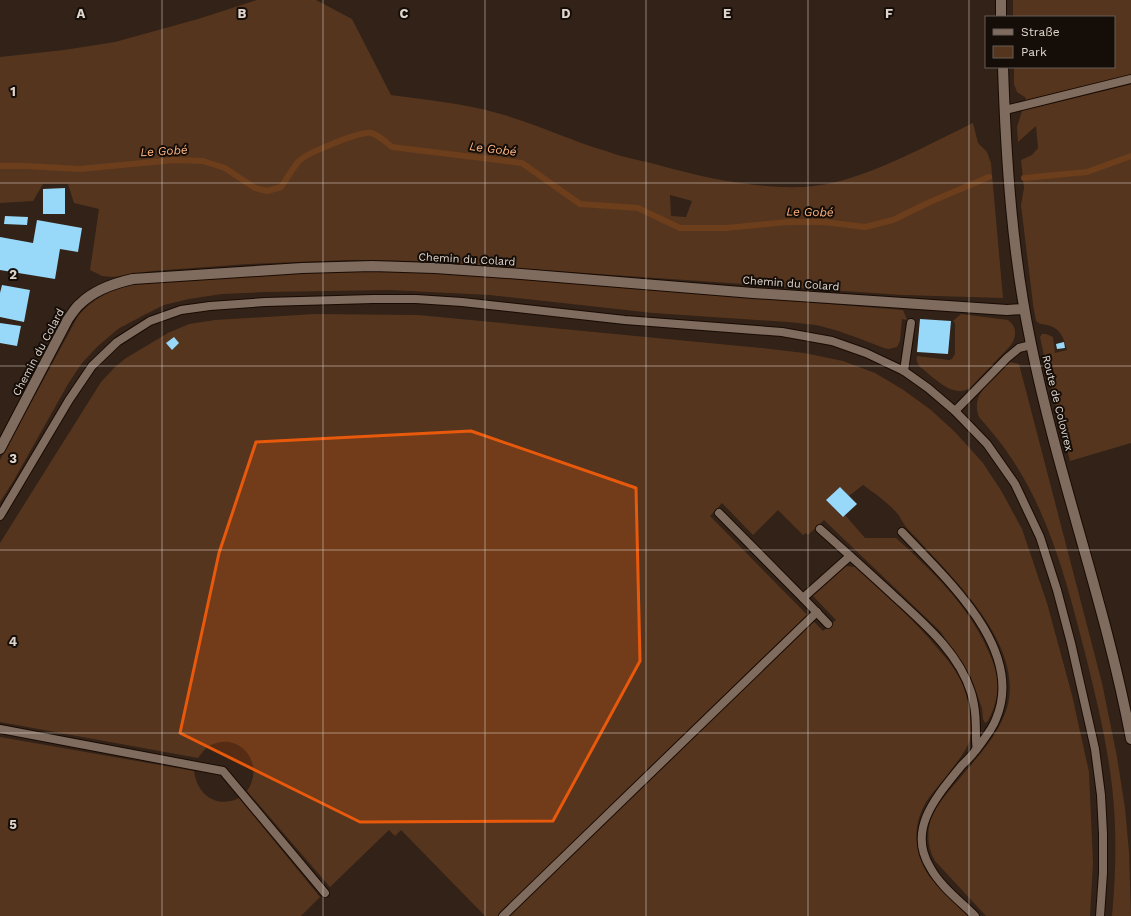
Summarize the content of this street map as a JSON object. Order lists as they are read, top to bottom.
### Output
{
  "streets": {
    "street": ["Chemin du Colard", "Route de Colovrex"]
  },
  "crossings": [
    ["Chemin du Colard", "Route de Colovrex"]
  ],
  "water": ["Le Gobé"],
  "legend": ["Straße", "Park"],
  "grid": {
    "columns": [
      "A",
      "B",
      "C",
      "D",
      "E",
      "F"
    ],
    "rows": [
      "1",
      "2",
      "3",
      "4",
      "5"
    ]
  }
}
